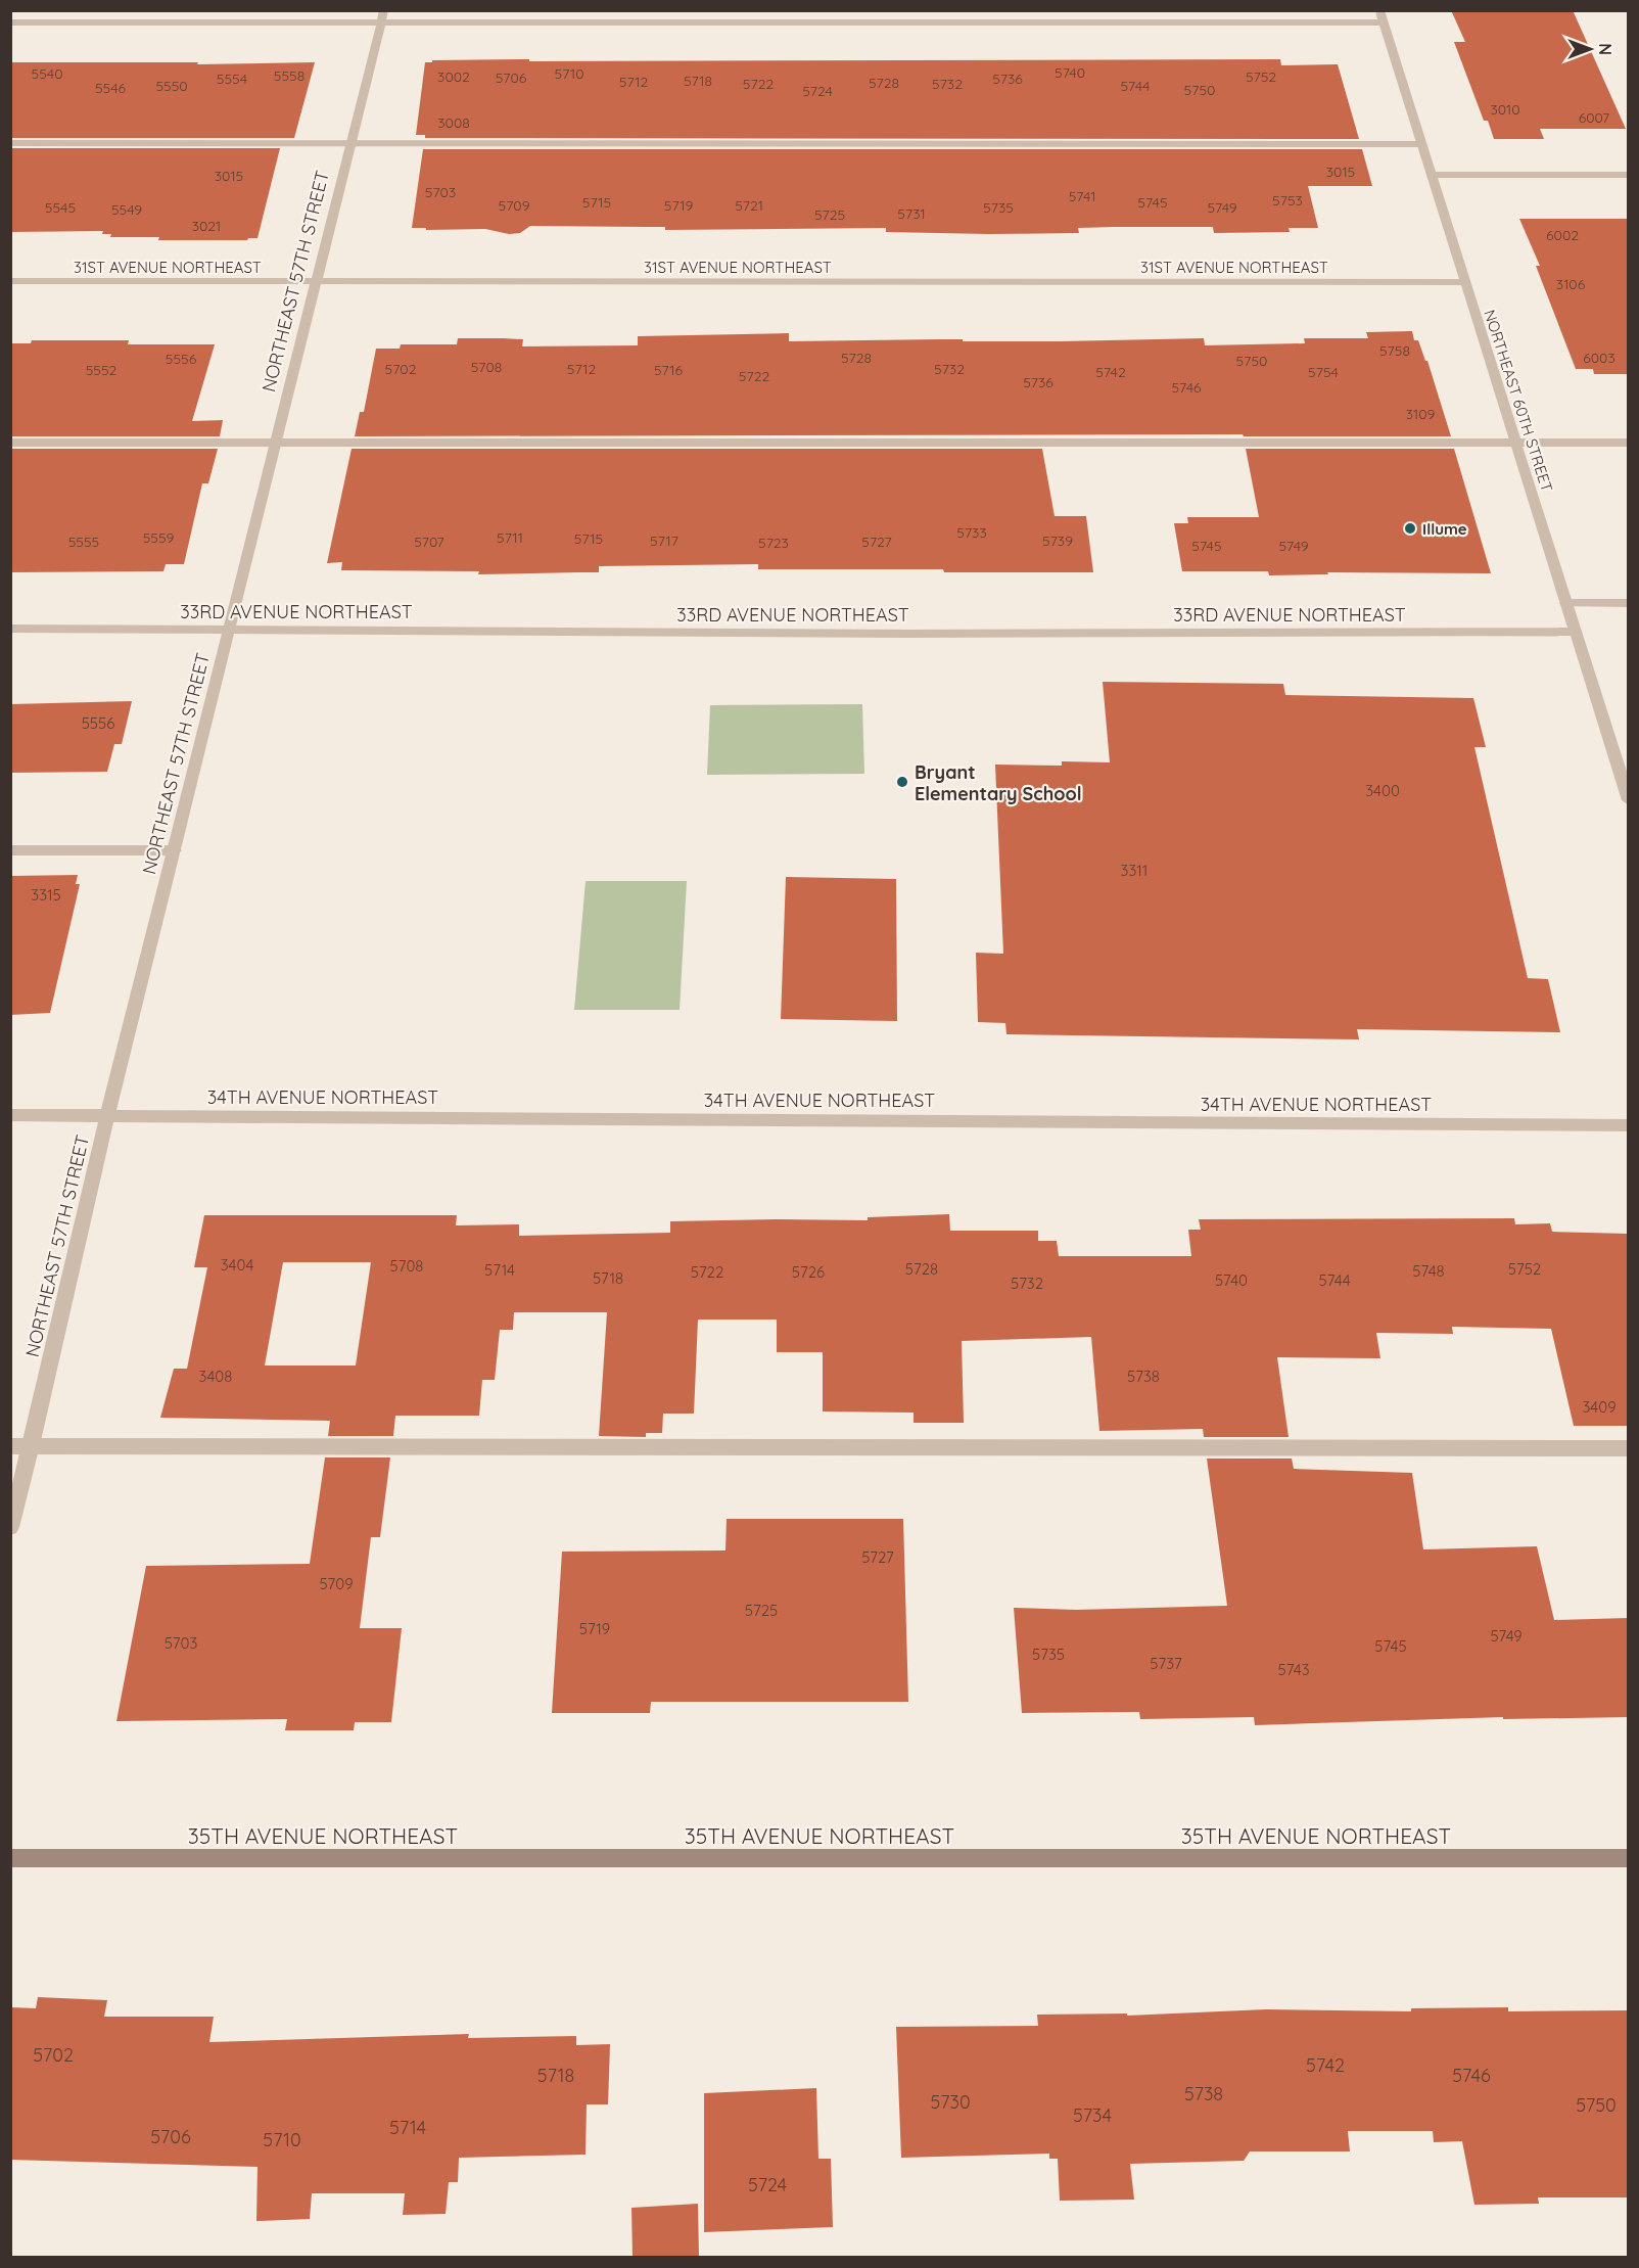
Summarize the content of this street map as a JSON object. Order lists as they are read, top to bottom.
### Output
{
  "streets": {
    "main road": ["35TH AVENUE NORTHEAST"],
    "street": [
      "31ST AVENUE NORTHEAST",
      "NORTHEAST 57TH STREET",
      "NORTHEAST 60TH STREET",
      "33RD AVENUE NORTHEAST",
      "34TH AVENUE NORTHEAST"
    ]
  },
  "crossings": [
    ["31ST AVENUE NORTHEAST", "NORTHEAST 57TH STREET"],
    ["31ST AVENUE NORTHEAST", "NORTHEAST 60TH STREET"],
    ["NORTHEAST 57TH STREET", "33RD AVENUE NORTHEAST"],
    ["NORTHEAST 57TH STREET", "34TH AVENUE NORTHEAST"],
    ["NORTHEAST 60TH STREET", "33RD AVENUE NORTHEAST"]
  ],
  "places": ["Illume", "Bryant Elementary School"],
  "house_numbers": [
    "5740",
    "5540",
    "5710",
    "5558",
    "3002",
    "5752",
    "5706",
    "5554",
    "5736",
    "5718",
    "5712",
    "5728",
    "5722",
    "5732",
    "5550",
    "5744",
    "5546",
    "5750",
    "5724",
    "3010",
    "6007",
    "3008",
    "3015",
    "3015",
    "5703",
    "5741",
    "5753",
    "5715",
    "5745",
    "5709",
    "5719",
    "5721",
    "5545",
    "5735",
    "5749",
    "5549",
    "5731",
    "5725",
    "3021",
    "6002",
    "3106",
    "5758",
    "5728",
    "6003",
    "5556",
    "5750",
    "5708",
    "5702",
    "5712",
    "5732",
    "5552",
    "5716",
    "5742",
    "5754",
    "5722",
    "5736",
    "5746",
    "3109",
    "5733",
    "5559",
    "5711",
    "5715",
    "5717",
    "5739",
    "5555",
    "5707",
    "5727",
    "5723",
    "5745",
    "5749",
    "5556",
    "3400",
    "3311",
    "3315",
    "3404",
    "5708",
    "5728",
    "5752",
    "5714",
    "5748",
    "5722",
    "5726",
    "5718",
    "5740",
    "5744",
    "5732",
    "3408",
    "5738",
    "3409",
    "5727",
    "5709",
    "5725",
    "5719",
    "5749",
    "5703",
    "5745",
    "5735",
    "5737",
    "5743",
    "5702",
    "5742",
    "5718",
    "5746",
    "5738",
    "5730",
    "5750",
    "5734",
    "5714",
    "5706",
    "5710",
    "5724"
  ],
  "north": "right"
}
